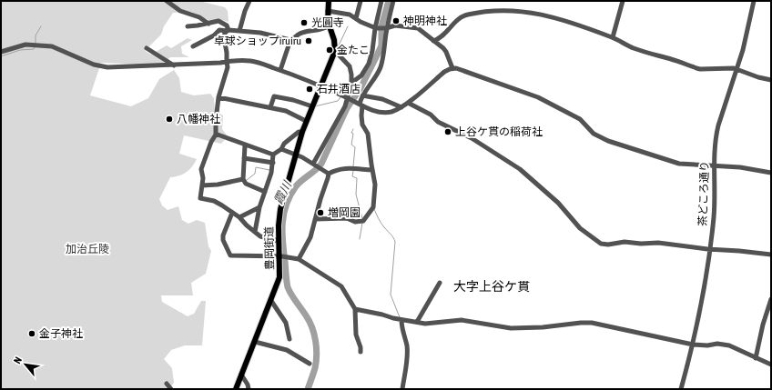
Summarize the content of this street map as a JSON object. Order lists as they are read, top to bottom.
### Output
{
  "streets": {
    "main road": ["豊岡街道"],
    "street": ["茶どころ通り"]
  },
  "districts": ["大字上谷ケ貫"],
  "water": ["霞川"],
  "parks": ["加治丘陵"],
  "places": [
    "神明神社",
    "光圓寺",
    "卓球ショップiruiru",
    "金たこ",
    "石井酒店",
    "八幡神社",
    "上谷ケ貫の稲荷社",
    "増岡園",
    "金子神社"
  ],
  "north": "top left"
}
